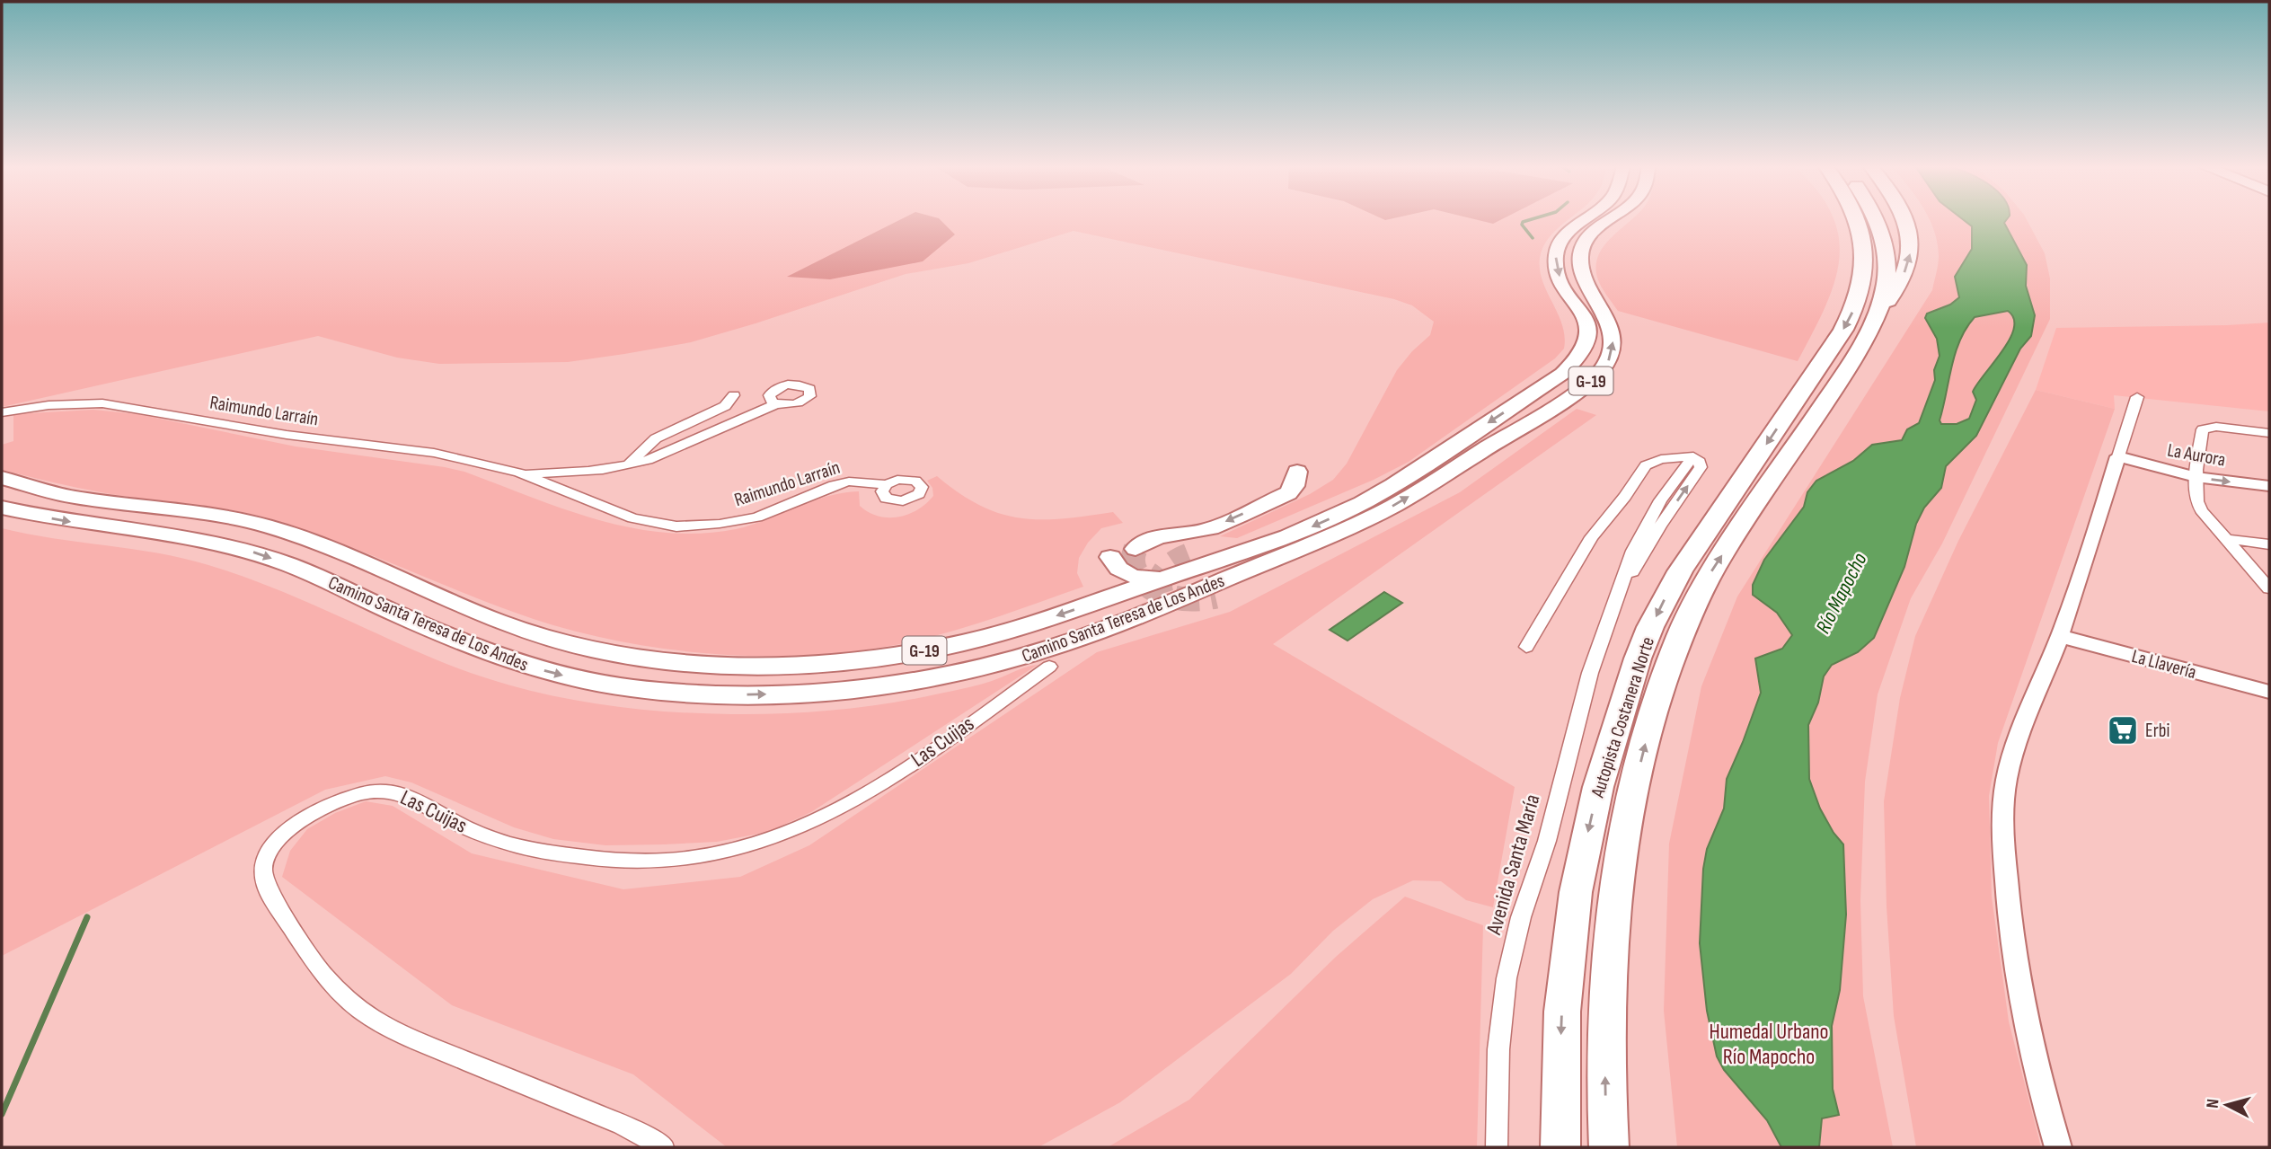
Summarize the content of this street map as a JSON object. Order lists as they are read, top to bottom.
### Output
{
  "streets": {
    "highway": ["Autopista Costanera Norte"],
    "main road": ["G-19", "Camino Santa Teresa de Los Andes"],
    "street": [
      "Raimundo Larraín",
      "La Aurora",
      "La Llavería",
      "Las Cuijas",
      "Avenida Santa María"
    ]
  },
  "water": ["Río Mapocho"],
  "parks": ["Humedal Urbano Río Mapocho"],
  "places": {
    "supermarket": ["Erbi"]
  },
  "north": "left"
}
